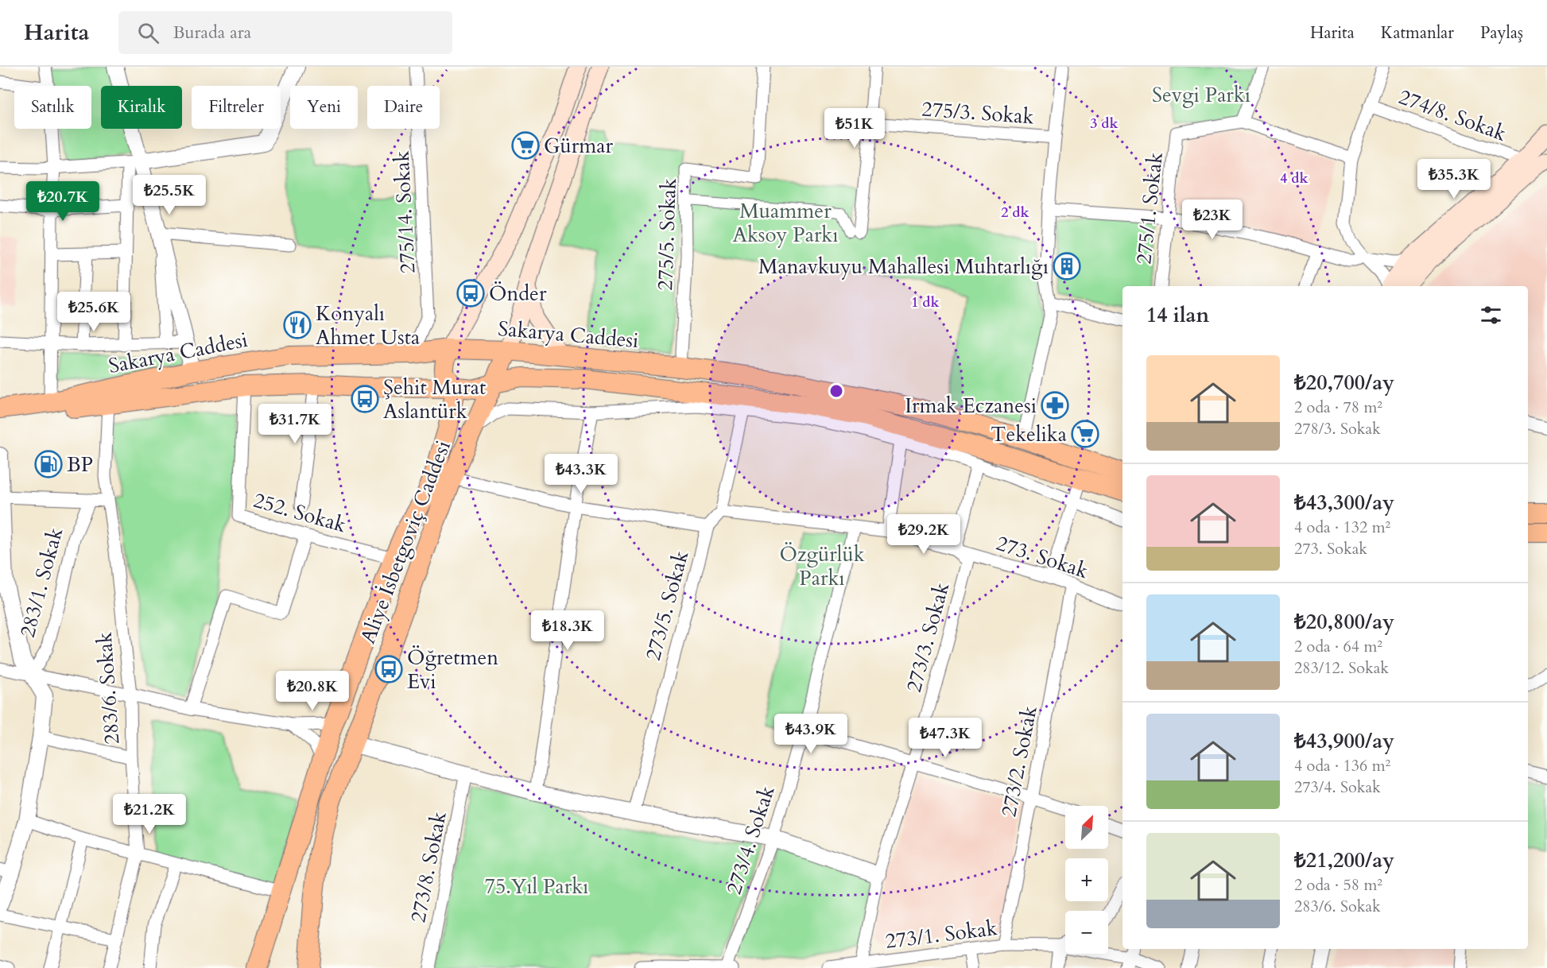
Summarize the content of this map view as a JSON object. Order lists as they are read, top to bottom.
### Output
{
  "streets": {
    "main road": ["Sakarya Caddesi", "Aliye İsbetgoviç Caddesi"],
    "street": [
      "275/3. Sokak",
      "274/8. Sokak",
      "275/1. Sokak",
      "275/14. Sokak",
      "275/5. Sokak",
      "252. Sokak",
      "273. Sokak",
      "283/1. Sokak",
      "273/5. Sokak",
      "273/3. Sokak",
      "283/6. Sokak",
      "273/2. Sokak",
      "273/4. Sokak",
      "273/8. Sokak",
      "273/1. Sokak"
    ]
  },
  "crossings": [
    ["275/14. Sokak", "Sakarya Caddesi"],
    ["275/5. Sokak", "Sakarya Caddesi"],
    ["Sakarya Caddesi", "252. Sokak"],
    ["Sakarya Caddesi", "Aliye İsbetgoviç Caddesi"],
    ["Sakarya Caddesi", "283/6. Sokak"],
    ["252. Sokak", "Aliye İsbetgoviç Caddesi"],
    ["273. Sokak", "273/5. Sokak"],
    ["273. Sokak", "273/3. Sokak"],
    ["273. Sokak", "273/2. Sokak"],
    ["273. Sokak", "273/4. Sokak"],
    ["273/3. Sokak", "273/1. Sokak"],
    ["273/2. Sokak", "273/1. Sokak"]
  ],
  "parks": [
    "Sevgi Parkı",
    "Muammer Aksoy Parkı",
    "Özgürlük Parkı",
    "75.Yıl Parkı"
  ],
  "places": {
    "supermarket": ["Gürmar", "Tekelika"],
    "building": ["Manavkuyu Mahallesi Muhtarlığı"],
    "bus stop": ["Önder", "Şehit Murat Aslantürk", "Öğretmen Evi"],
    "restaurant": ["Konyalı Ahmet Usta"],
    "pharmacy": ["Irmak Eczanesi"],
    "fuel station": ["BP"]
  },
  "north": "top right",
  "page": {
    "header": "Harita",
    "search": "Burada ara",
    "nav": ["Harita", "Katmanlar", "Paylaş"],
    "chip": [
      "Satılık",
      "Kiralık",
      "Filtreler",
      "Yeni",
      "Daire"
    ],
    "price": [
      "₺51K",
      "₺35.3K",
      "₺25.5K",
      "₺20.7K",
      "₺23K",
      "₺25.6K",
      "₺31.7K",
      "₺43.3K",
      "₺29.2K",
      "₺18.3K",
      "₺20.8K",
      "₺43.9K",
      "₺47.3K",
      "₺21.2K"
    ],
    "heading": "14 ilan",
    "list": [
      {
        "name": "₺20,700/ay",
        "note": "2 oda · 78 m² · 278/3. Sokak"
      },
      {
        "name": "₺43,300/ay",
        "note": "4 oda · 132 m² · 273. Sokak"
      },
      {
        "name": "₺20,800/ay",
        "note": "2 oda · 64 m² · 283/12. Sokak"
      },
      {
        "name": "₺43,900/ay",
        "note": "4 oda · 136 m² · 273/4. Sokak"
      },
      {
        "name": "₺21,200/ay",
        "note": "2 oda · 58 m² · 283/6. Sokak"
      }
    ],
    "map_buttons": ["+", "−"]
  },
  "rings": [
    "3 dk",
    "4 dk",
    "2 dk",
    "1 dk"
  ]
}
